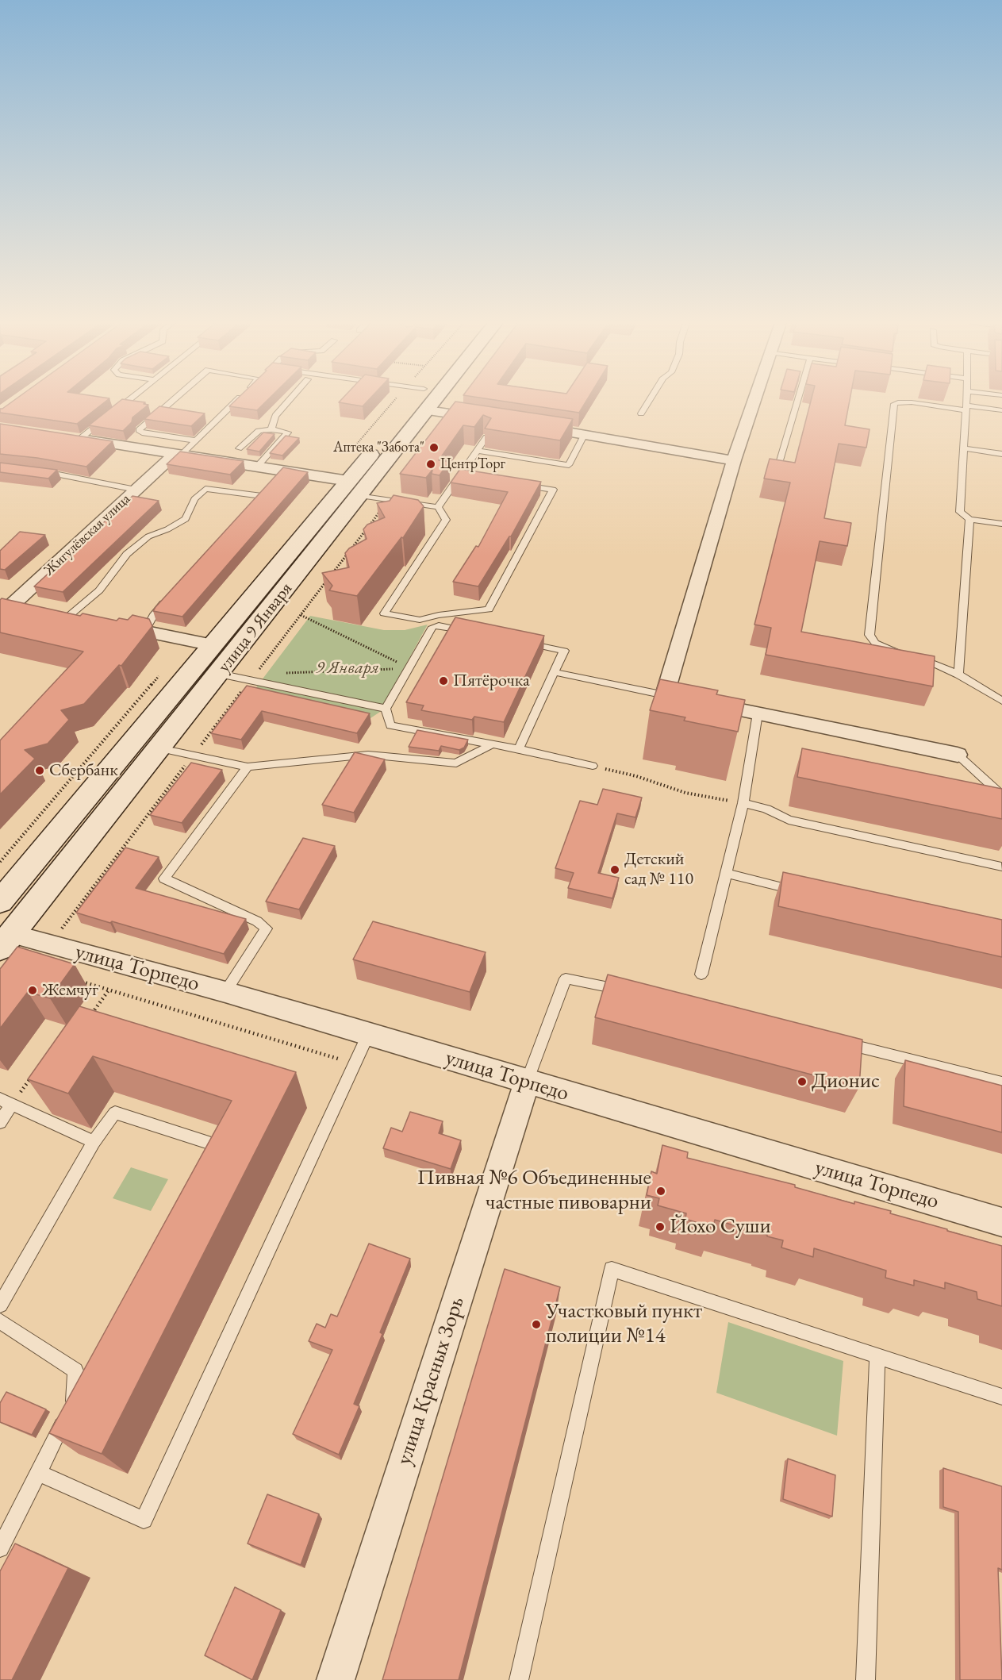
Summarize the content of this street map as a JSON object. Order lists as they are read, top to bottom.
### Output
{
  "streets": {
    "main road": ["улица 9 Января"],
    "street": ["Жигулёвская улица", "улица Торпедо", "улица Красных Зорь"]
  },
  "crossings": [
    ["улица 9 Января", "улица Торпедо"],
    ["улица Торпедо", "улица Красных Зорь"]
  ],
  "parks": ["9 Января"],
  "places": [
    "Аптека \"Забота\"",
    "ЦентрТорг",
    "Пятёрочка",
    "Сбербанк",
    "Детский сад № 110",
    "Жемчуг",
    "Дионис",
    "Пивная №6 Объединенные частные пивоварни",
    "Йохо Суши",
    "Участковый пункт полиции №14"
  ]
}
